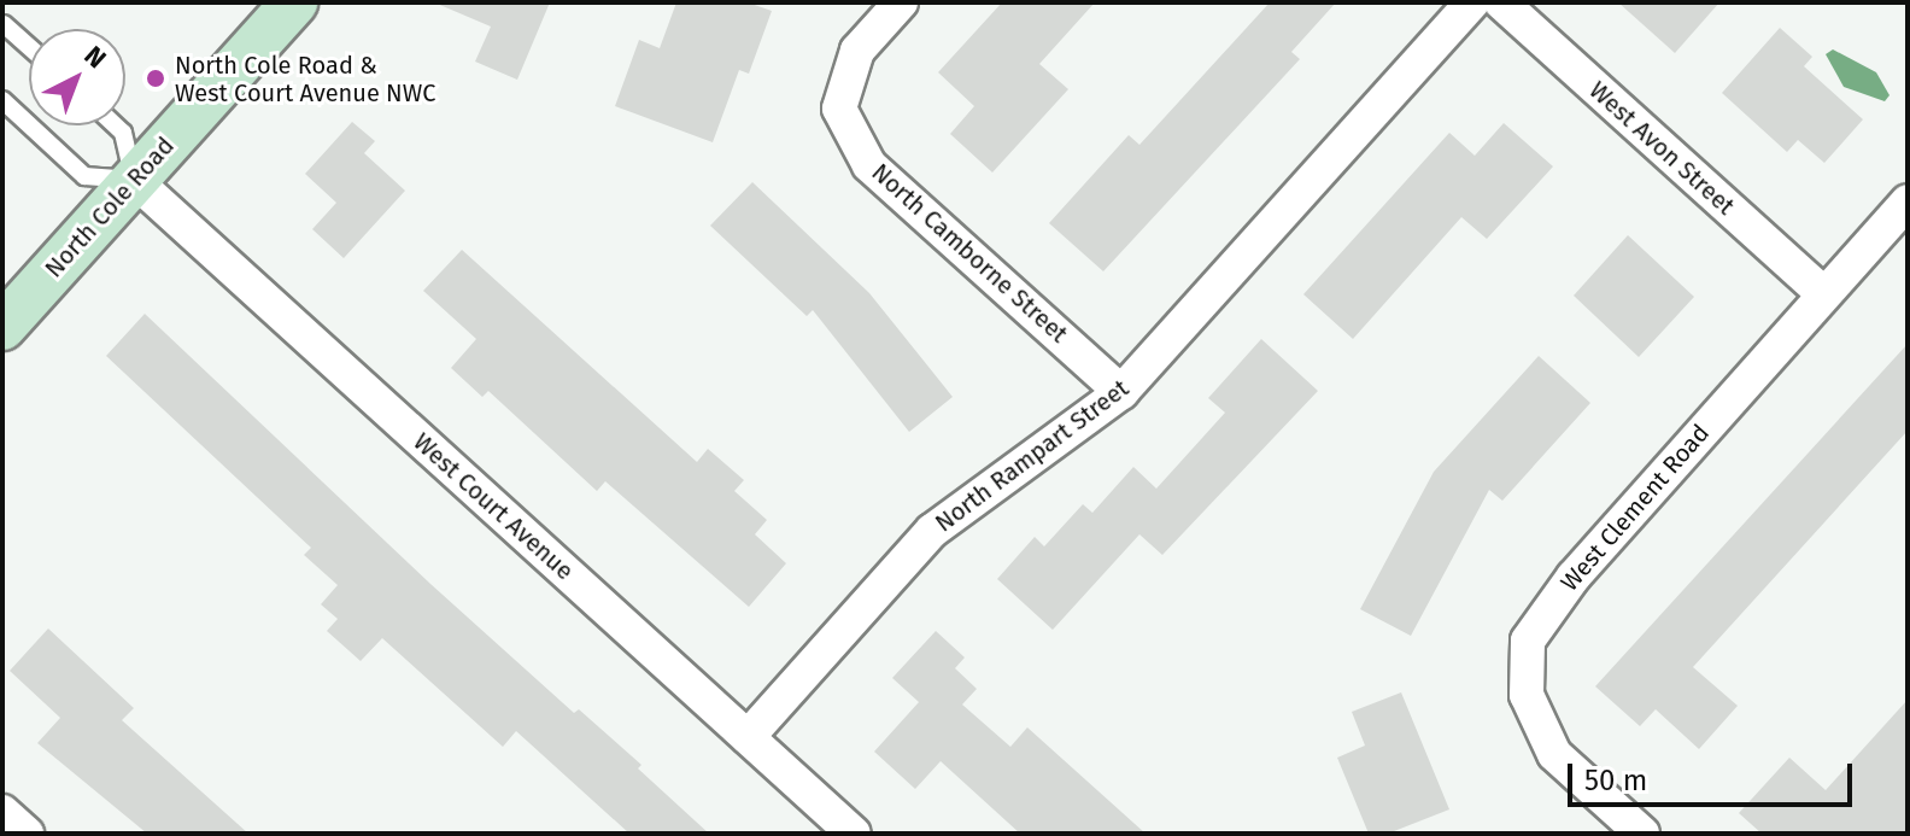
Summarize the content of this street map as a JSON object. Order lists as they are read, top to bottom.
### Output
{
  "streets": {
    "main road": ["North Cole Road"],
    "street": [
      "West Avon Street",
      "North Camborne Street",
      "North Rampart Street",
      "West Court Avenue",
      "West Clement Road"
    ]
  },
  "crossings": [
    ["West Avon Street", "West Clement Road"],
    ["North Cole Road", "West Court Avenue"],
    ["North Camborne Street", "North Rampart Street"],
    ["North Rampart Street", "West Court Avenue"]
  ],
  "places": ["North Cole Road & West Court Avenue NWC"],
  "scale_bar": "50 m",
  "north": "top right"
}
